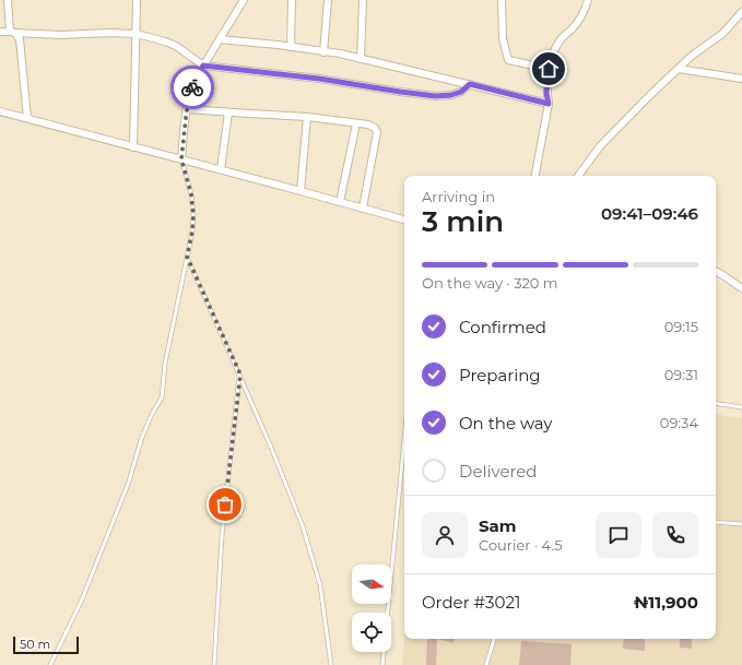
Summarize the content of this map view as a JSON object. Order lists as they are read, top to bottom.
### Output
{
  "scale_bar": "50 m",
  "north": "right",
  "page": {
    "heading": ["3 min", "Arriving in", "09:41–09:46"],
    "panel": [
      "Sam",
      "Courier · 4.5",
      "Order #3021",
      "₦11,900"
    ],
    "bar": "On the way · 320 m",
    "list": [
      ["Confirmed", "09:15"],
      ["Preparing", "09:31"],
      ["On the way", "09:34"],
      "Delivered"
    ],
    "scale": "50 m"
  }
}
